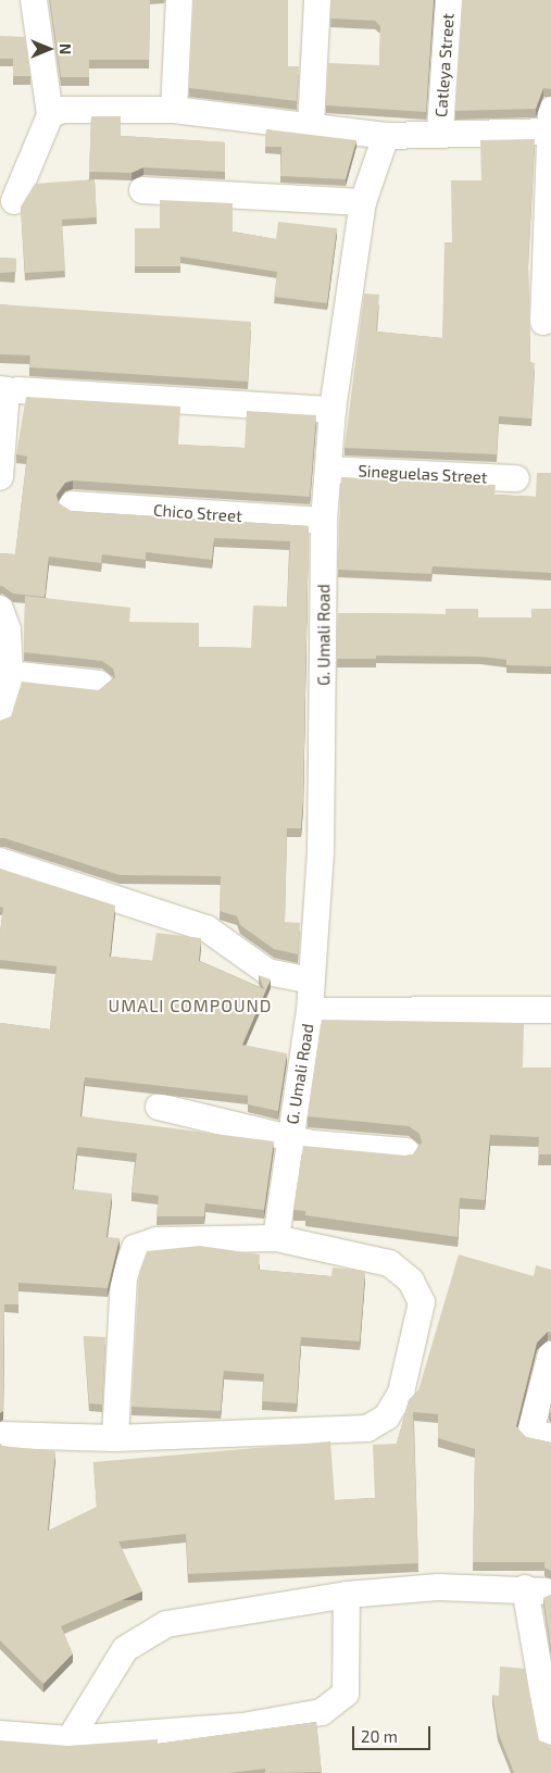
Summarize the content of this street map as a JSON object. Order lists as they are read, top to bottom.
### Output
{
  "streets": {
    "street": [
      "Catleya Street",
      "Sineguelas Street",
      "Chico Street",
      "G. Umali Road"
    ]
  },
  "crossings": [
    ["Sineguelas Street", "G. Umali Road"],
    ["Chico Street", "G. Umali Road"]
  ],
  "districts": ["UMALI COMPOUND"],
  "scale_bar": "20 m",
  "north": "right"
}
